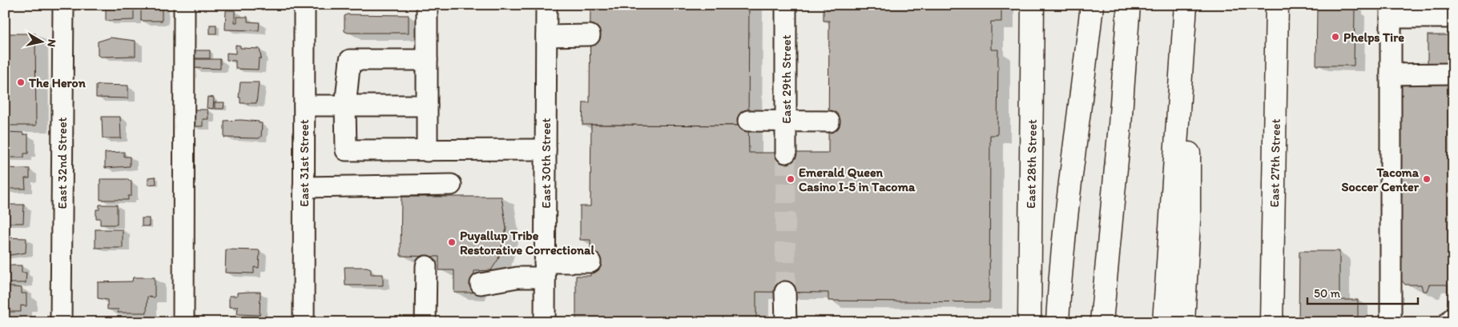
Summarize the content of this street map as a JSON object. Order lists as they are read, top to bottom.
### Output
{
  "streets": {
    "main road": ["East 27th Street", "East 28th Street"],
    "street": [
      "East 29th Street",
      "East 32nd Street",
      "East 31st Street",
      "East 30th Street"
    ]
  },
  "places": [
    "Phelps Tire",
    "The Heron",
    "Emerald Queen Casino I-5 in Tacoma",
    "Tacoma Soccer Center",
    "Puyallup Tribe Restorative Correctional"
  ],
  "scale_bar": "50 m",
  "north": "right"
}
